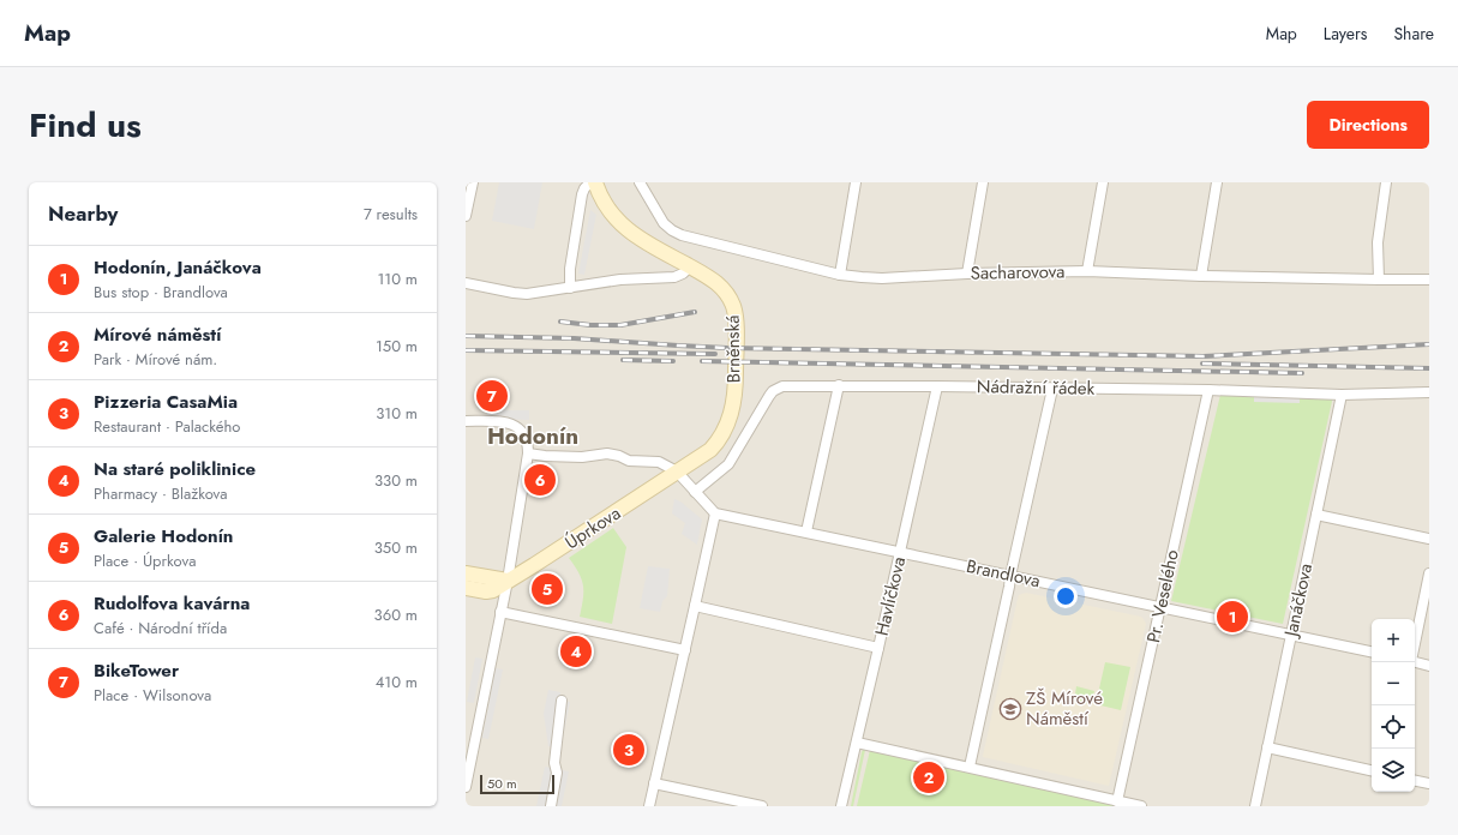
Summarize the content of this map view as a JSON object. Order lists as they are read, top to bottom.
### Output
{
  "streets": {
    "main road": ["Brněnská", "Úprkova"],
    "street": [
      "Sacharovova",
      "Nádražní řádek",
      "Brandlova",
      "Havlíčkova",
      "Pr. Veselého",
      "Janáčkova"
    ]
  },
  "crossings": [
    ["Brněnská", "Úprkova"],
    ["Nádražní řádek", "Havlíčkova"],
    ["Nádražní řádek", "Pr. Veselého"],
    ["Nádražní řádek", "Janáčkova"],
    ["Brandlova", "Havlíčkova"],
    ["Brandlova", "Pr. Veselého"],
    ["Brandlova", "Janáčkova"]
  ],
  "districts": ["Hodonín"],
  "places": {
    "school or university": ["ZŠ Mírové Náměstí"]
  },
  "scale_bar": "50 m",
  "page": {
    "header": "Map",
    "nav": ["Map", "Layers", "Share"],
    "title": "Find us",
    "buttons": "Directions",
    "heading": ["Nearby", "7 results"],
    "list": [
      {
        "mark": "1",
        "name": "Hodonín, Janáčkova",
        "note": "Bus stop · Brandlova",
        "value": "110 m"
      },
      {
        "mark": "2",
        "name": "Mírové náměstí",
        "note": "Park · Mírové nám.",
        "value": "150 m"
      },
      {
        "mark": "3",
        "name": "Pizzeria CasaMia",
        "note": "Restaurant · Palackého",
        "value": "310 m"
      },
      {
        "mark": "4",
        "name": "Na staré poliklinice",
        "note": "Pharmacy · Blažkova",
        "value": "330 m"
      },
      {
        "mark": "5",
        "name": "Galerie Hodonín",
        "note": "Place · Úprkova",
        "value": "350 m"
      },
      {
        "mark": "6",
        "name": "Rudolfova kavárna",
        "note": "Café · Národní třída",
        "value": "360 m"
      },
      {
        "mark": "7",
        "name": "BikeTower",
        "note": "Place · Wilsonova",
        "value": "410 m"
      }
    ],
    "pins": [
      "7",
      "6",
      "5",
      "1",
      "4",
      "3",
      "2"
    ],
    "map_buttons": ["+", "−"],
    "scale": "50 m"
  }
}
